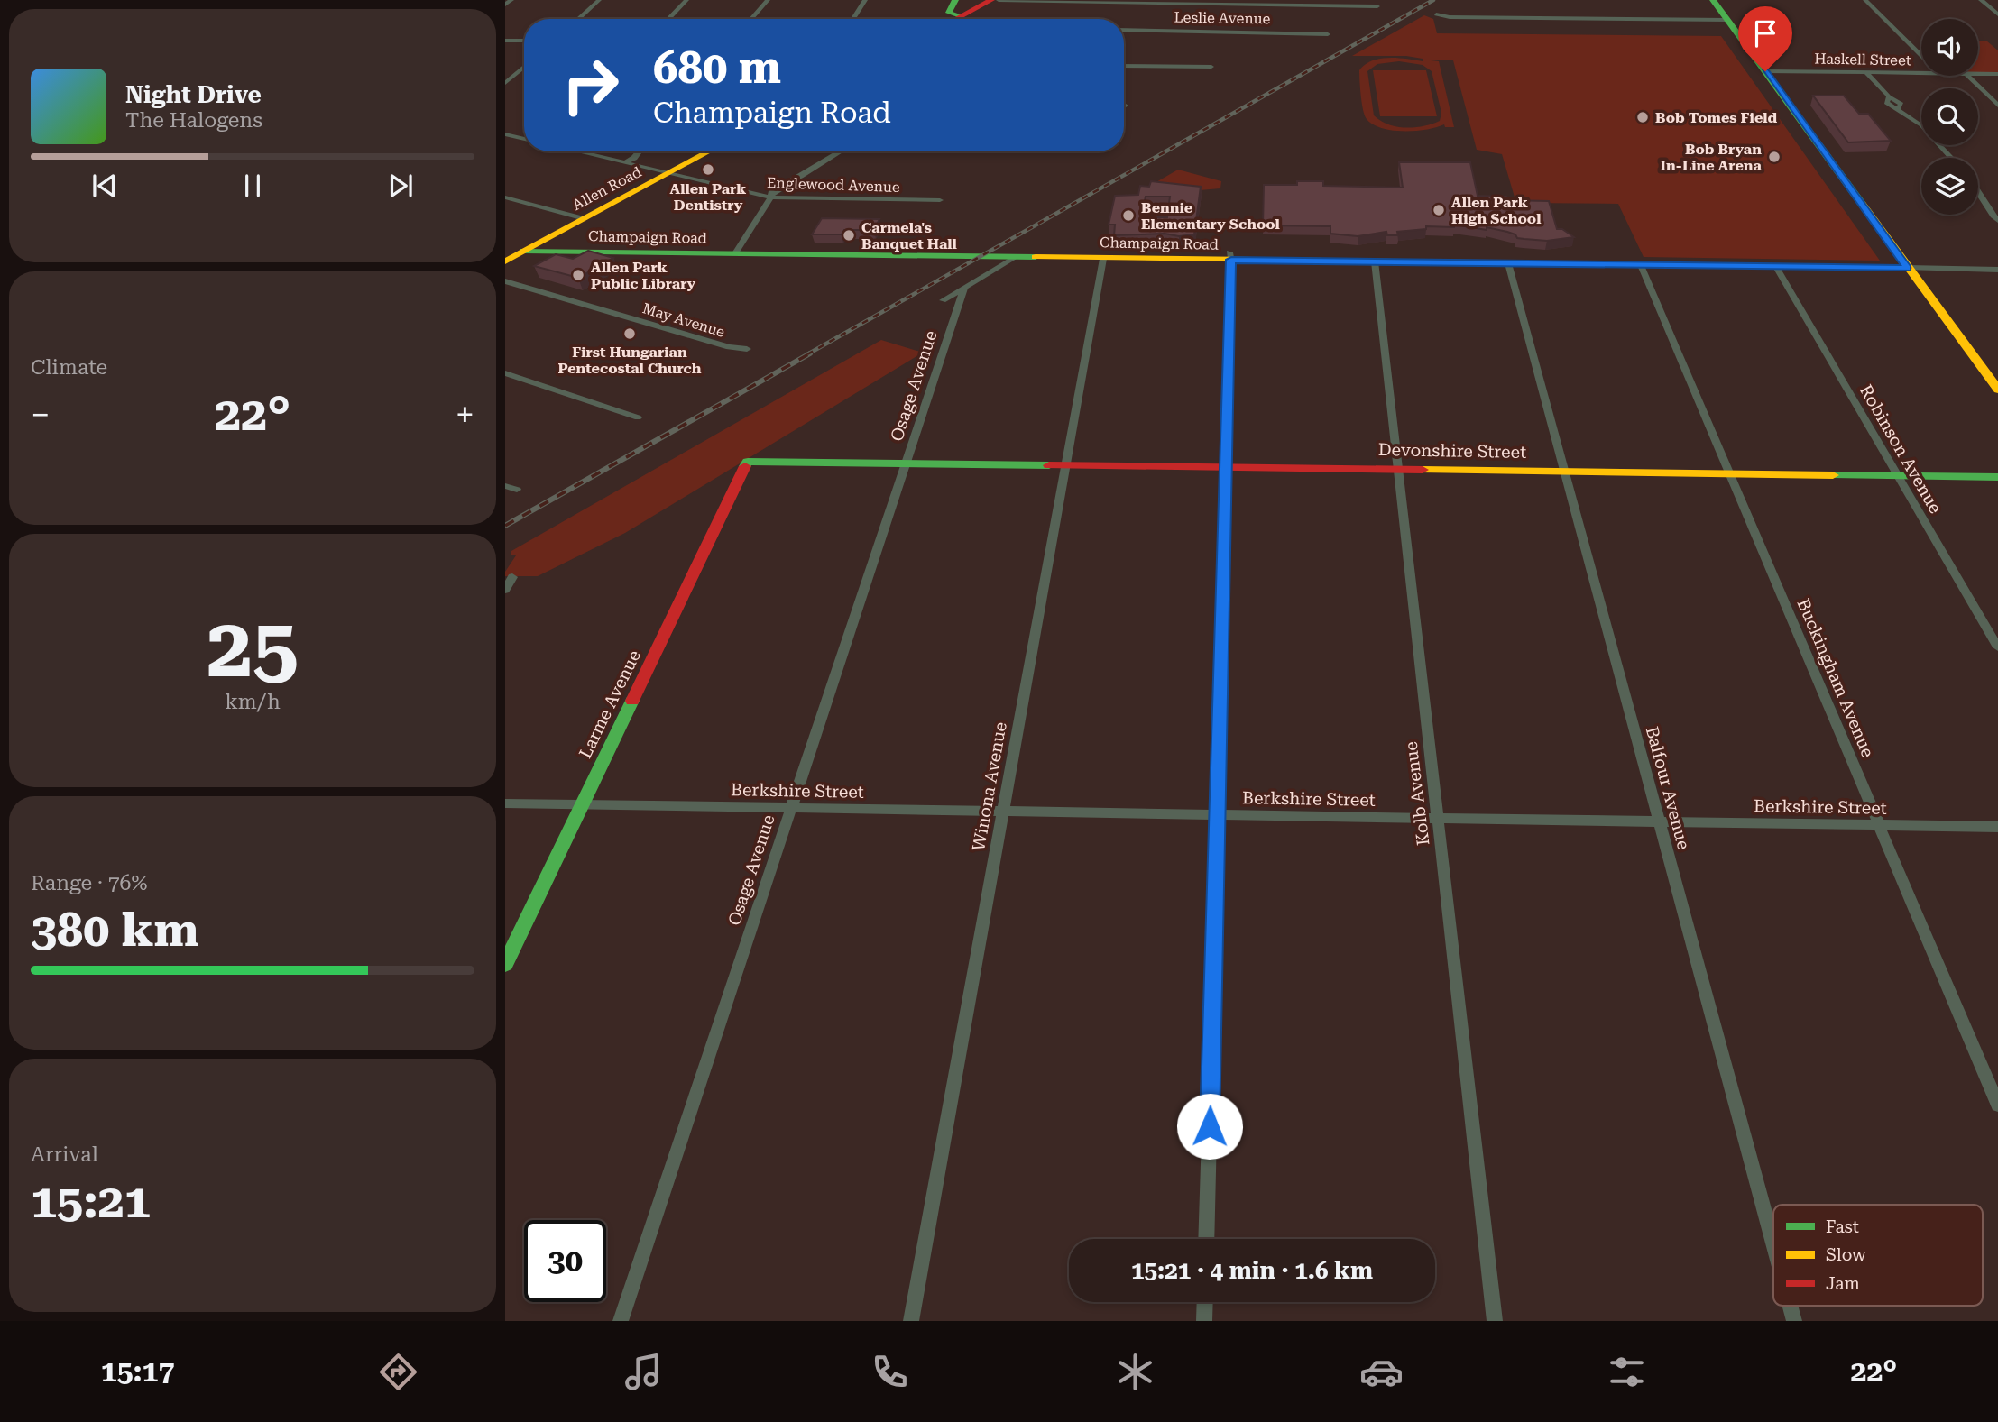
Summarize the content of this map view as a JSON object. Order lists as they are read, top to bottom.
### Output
{
  "streets": {
    "street": [
      "Leslie Avenue",
      "Haskell Street",
      "Englewood Avenue",
      "Allen Road",
      "Champaign Road",
      "May Avenue",
      "Osage Avenue",
      "Robinson Avenue",
      "Devonshire Street",
      "Buckingham Avenue",
      "Larme Avenue",
      "Winona Avenue",
      "Balfour Avenue",
      "Berkshire Street",
      "Kolb Avenue"
    ]
  },
  "crossings": [
    ["Englewood Avenue", "Allen Road"],
    ["Allen Road", "Champaign Road"],
    ["Champaign Road", "Robinson Avenue"],
    ["Champaign Road", "Buckingham Avenue"],
    ["Champaign Road", "Winona Avenue"],
    ["Champaign Road", "Balfour Avenue"],
    ["Champaign Road", "Kolb Avenue"],
    ["Osage Avenue", "Devonshire Street"],
    ["Osage Avenue", "Berkshire Street"],
    ["Robinson Avenue", "Devonshire Street"],
    ["Devonshire Street", "Buckingham Avenue"],
    ["Devonshire Street", "Larme Avenue"],
    ["Devonshire Street", "Winona Avenue"],
    ["Devonshire Street", "Balfour Avenue"],
    ["Devonshire Street", "Kolb Avenue"],
    ["Buckingham Avenue", "Berkshire Street"],
    ["Larme Avenue", "Berkshire Street"],
    ["Winona Avenue", "Berkshire Street"],
    ["Balfour Avenue", "Berkshire Street"],
    ["Berkshire Street", "Kolb Avenue"]
  ],
  "places": [
    "Bob Tomes Field",
    "Bob Bryan In-Line Arena",
    "Allen Park Dentistry",
    "Allen Park High School",
    "Bennie Elementary School",
    "Carmela's Banquet Hall",
    "Allen Park Public Library",
    "First Hungarian Pentecostal Church"
  ],
  "legend": ["Fast", "Slow", "Jam"],
  "page": {
    "turn": ["680 m", "Champaign Road"],
    "song": ["Night Drive", "The Halogens"],
    "tile": [
      "Climate",
      ["25", "km/h"],
      ["Range · 76%", "380 km"],
      ["Arrival", "15:21"]
    ],
    "heat": ["−", "22°", "+"],
    "limit": "30",
    "trip": "15:21 · 4 min · 1.6 km",
    "tabs": ["15:17", "22°"]
  }
}
